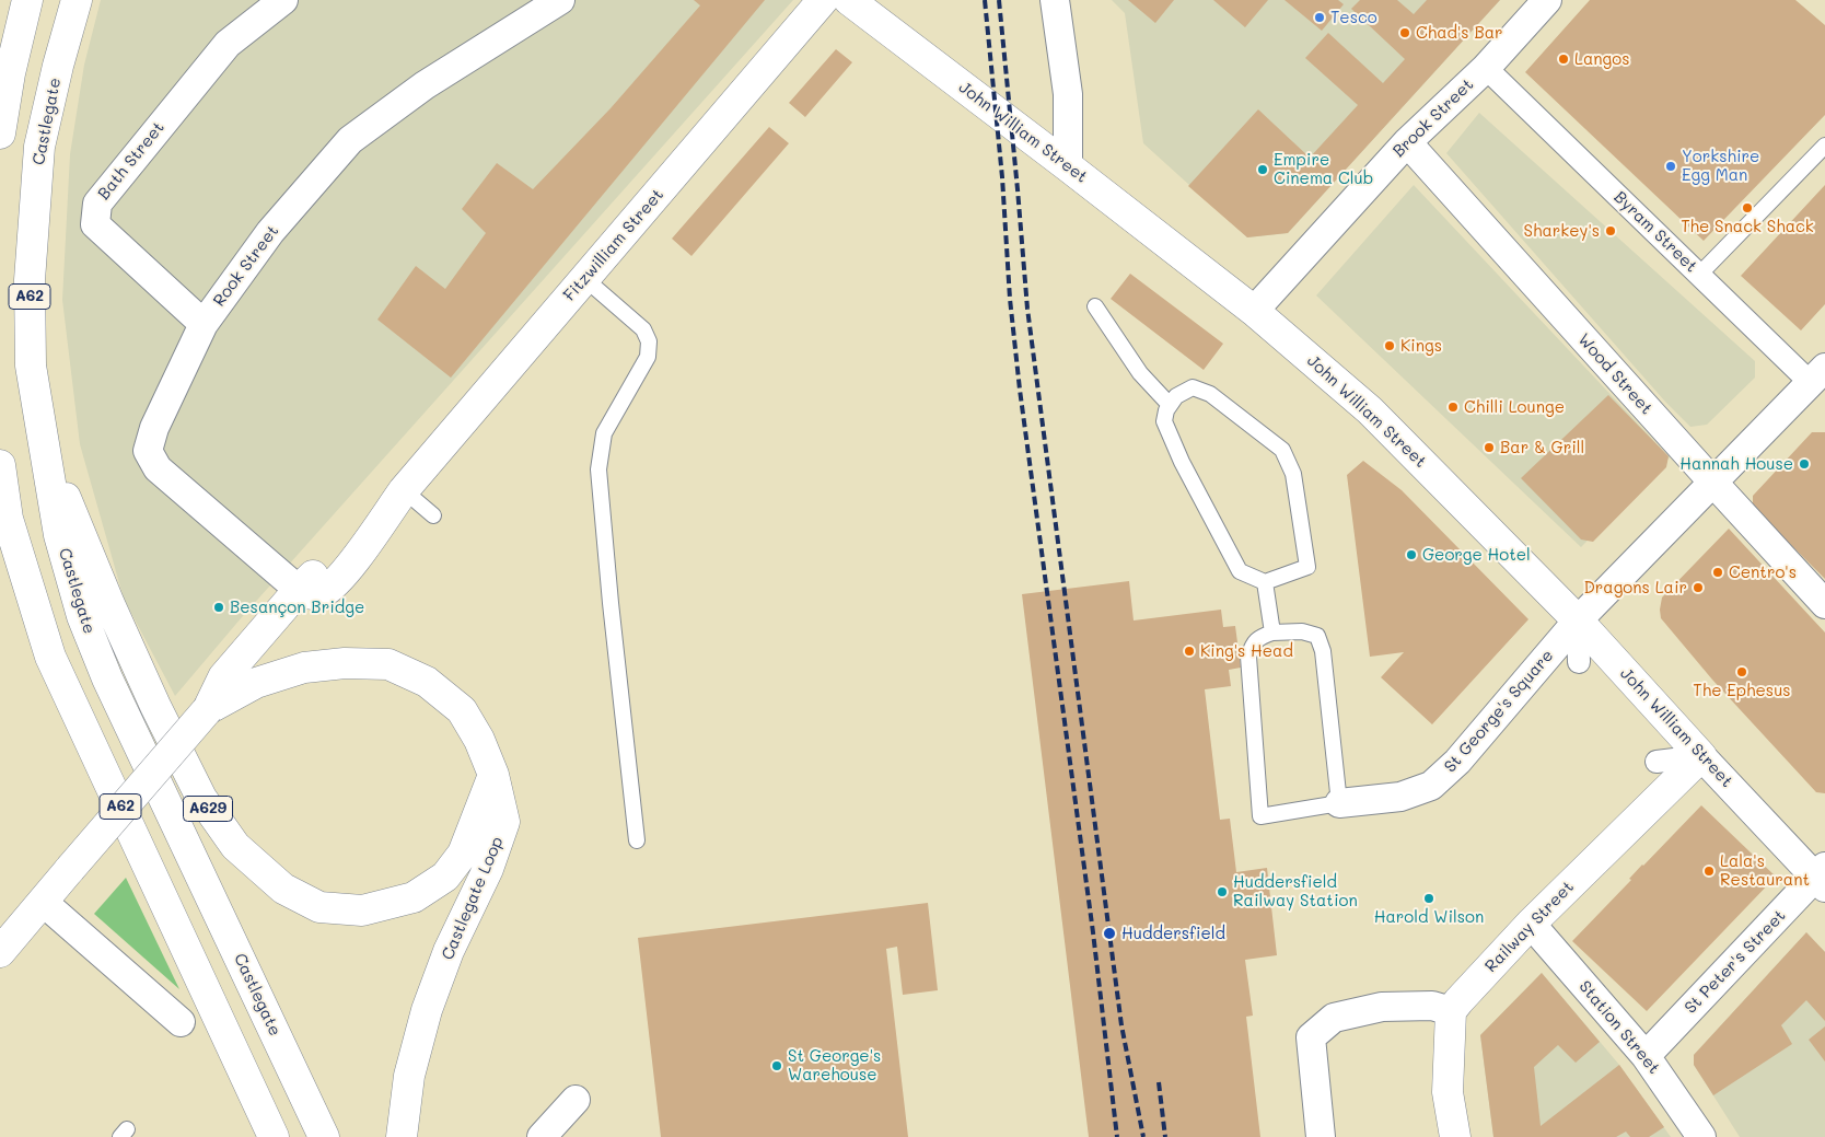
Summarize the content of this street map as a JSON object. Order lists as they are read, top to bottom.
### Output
{
  "streets": {
    "main road": [
      "Castlegate",
      "John William Street",
      "Fitzwilliam Street",
      "A62",
      "A629",
      "Castlegate Loop",
      "Railway Street"
    ],
    "street": [
      "Brook Street",
      "Bath Street",
      "Byram Street",
      "Rook Street",
      "Wood Street",
      "St George's Square",
      "St Peter's Street",
      "Station Street"
    ]
  },
  "crossings": [
    ["Brook Street", "John William Street"],
    ["Brook Street", "Byram Street"],
    ["Brook Street", "Wood Street"],
    ["Castlegate", "A629"],
    ["John William Street", "St George's Square"],
    ["John William Street", "Railway Street"],
    ["John William Street", "St Peter's Street"],
    ["Bath Street", "Rook Street"],
    ["Fitzwilliam Street", "Rook Street"],
    ["Fitzwilliam Street", "Castlegate Loop"],
    ["A629", "Castlegate Loop"],
    ["Railway Street", "Station Street"],
    ["St Peter's Street", "Station Street"]
  ],
  "places": [
    "Tesco",
    "Chad's Bar",
    "Langos",
    "Yorkshire Egg Man",
    "Empire Cinema Club",
    "The Snack Shack",
    "Sharkey's",
    "Kings",
    "Chilli Lounge",
    "Bar & Grill",
    "Hannah House",
    "George Hotel",
    "Centro's",
    "Dragons Lair",
    "Besançon Bridge",
    "King's Head",
    "The Ephesus",
    "Lala's Restaurant",
    "Huddersfield Railway Station",
    "Harold Wilson",
    "Huddersfield",
    "St George's Warehouse"
  ]
}
